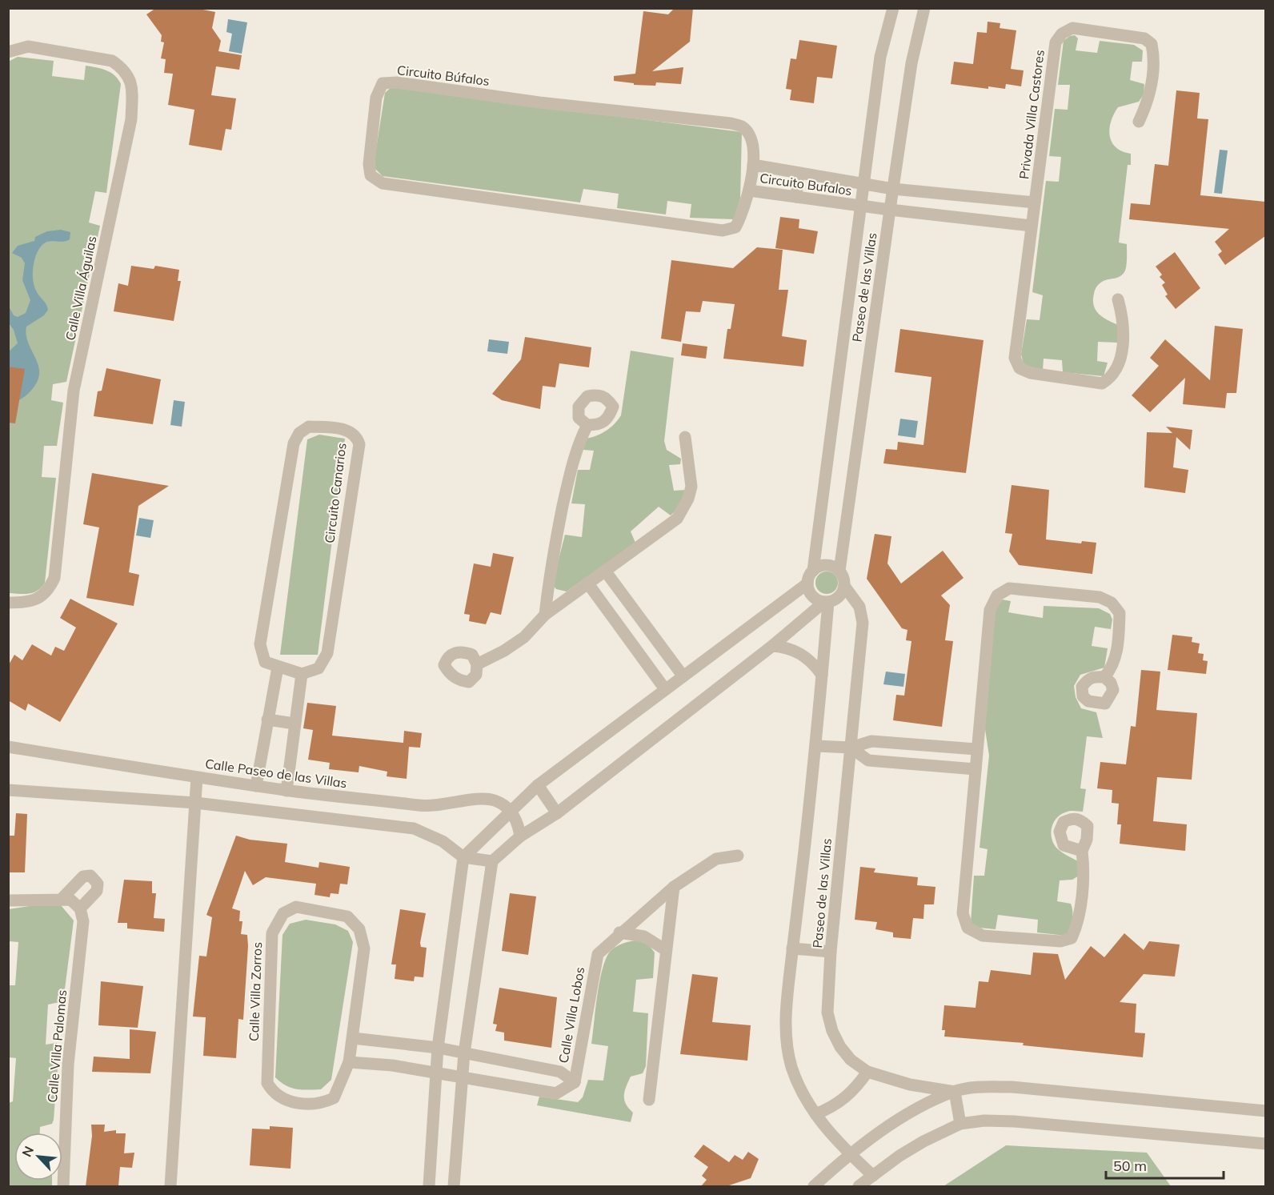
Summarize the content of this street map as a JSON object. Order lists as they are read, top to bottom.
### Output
{
  "streets": {
    "street": [
      "Circuito Búfalos",
      "Privada Villa Castores",
      "Circuito Bufalos",
      "Paseo de las Villas",
      "Calle Villa Águilas",
      "Circuito Canarios",
      "Calle Paseo de las Villas",
      "Calle Villa Zorros",
      "Calle Villa Lobos",
      "Calle Villa Palomas"
    ]
  },
  "crossings": [
    ["Circuito Búfalos", "Circuito Bufalos"],
    ["Circuito Bufalos", "Paseo de las Villas"],
    ["Calle Villa Zorros", "Calle Villa Lobos"]
  ],
  "scale_bar": "50 m",
  "north": "top left"
}
